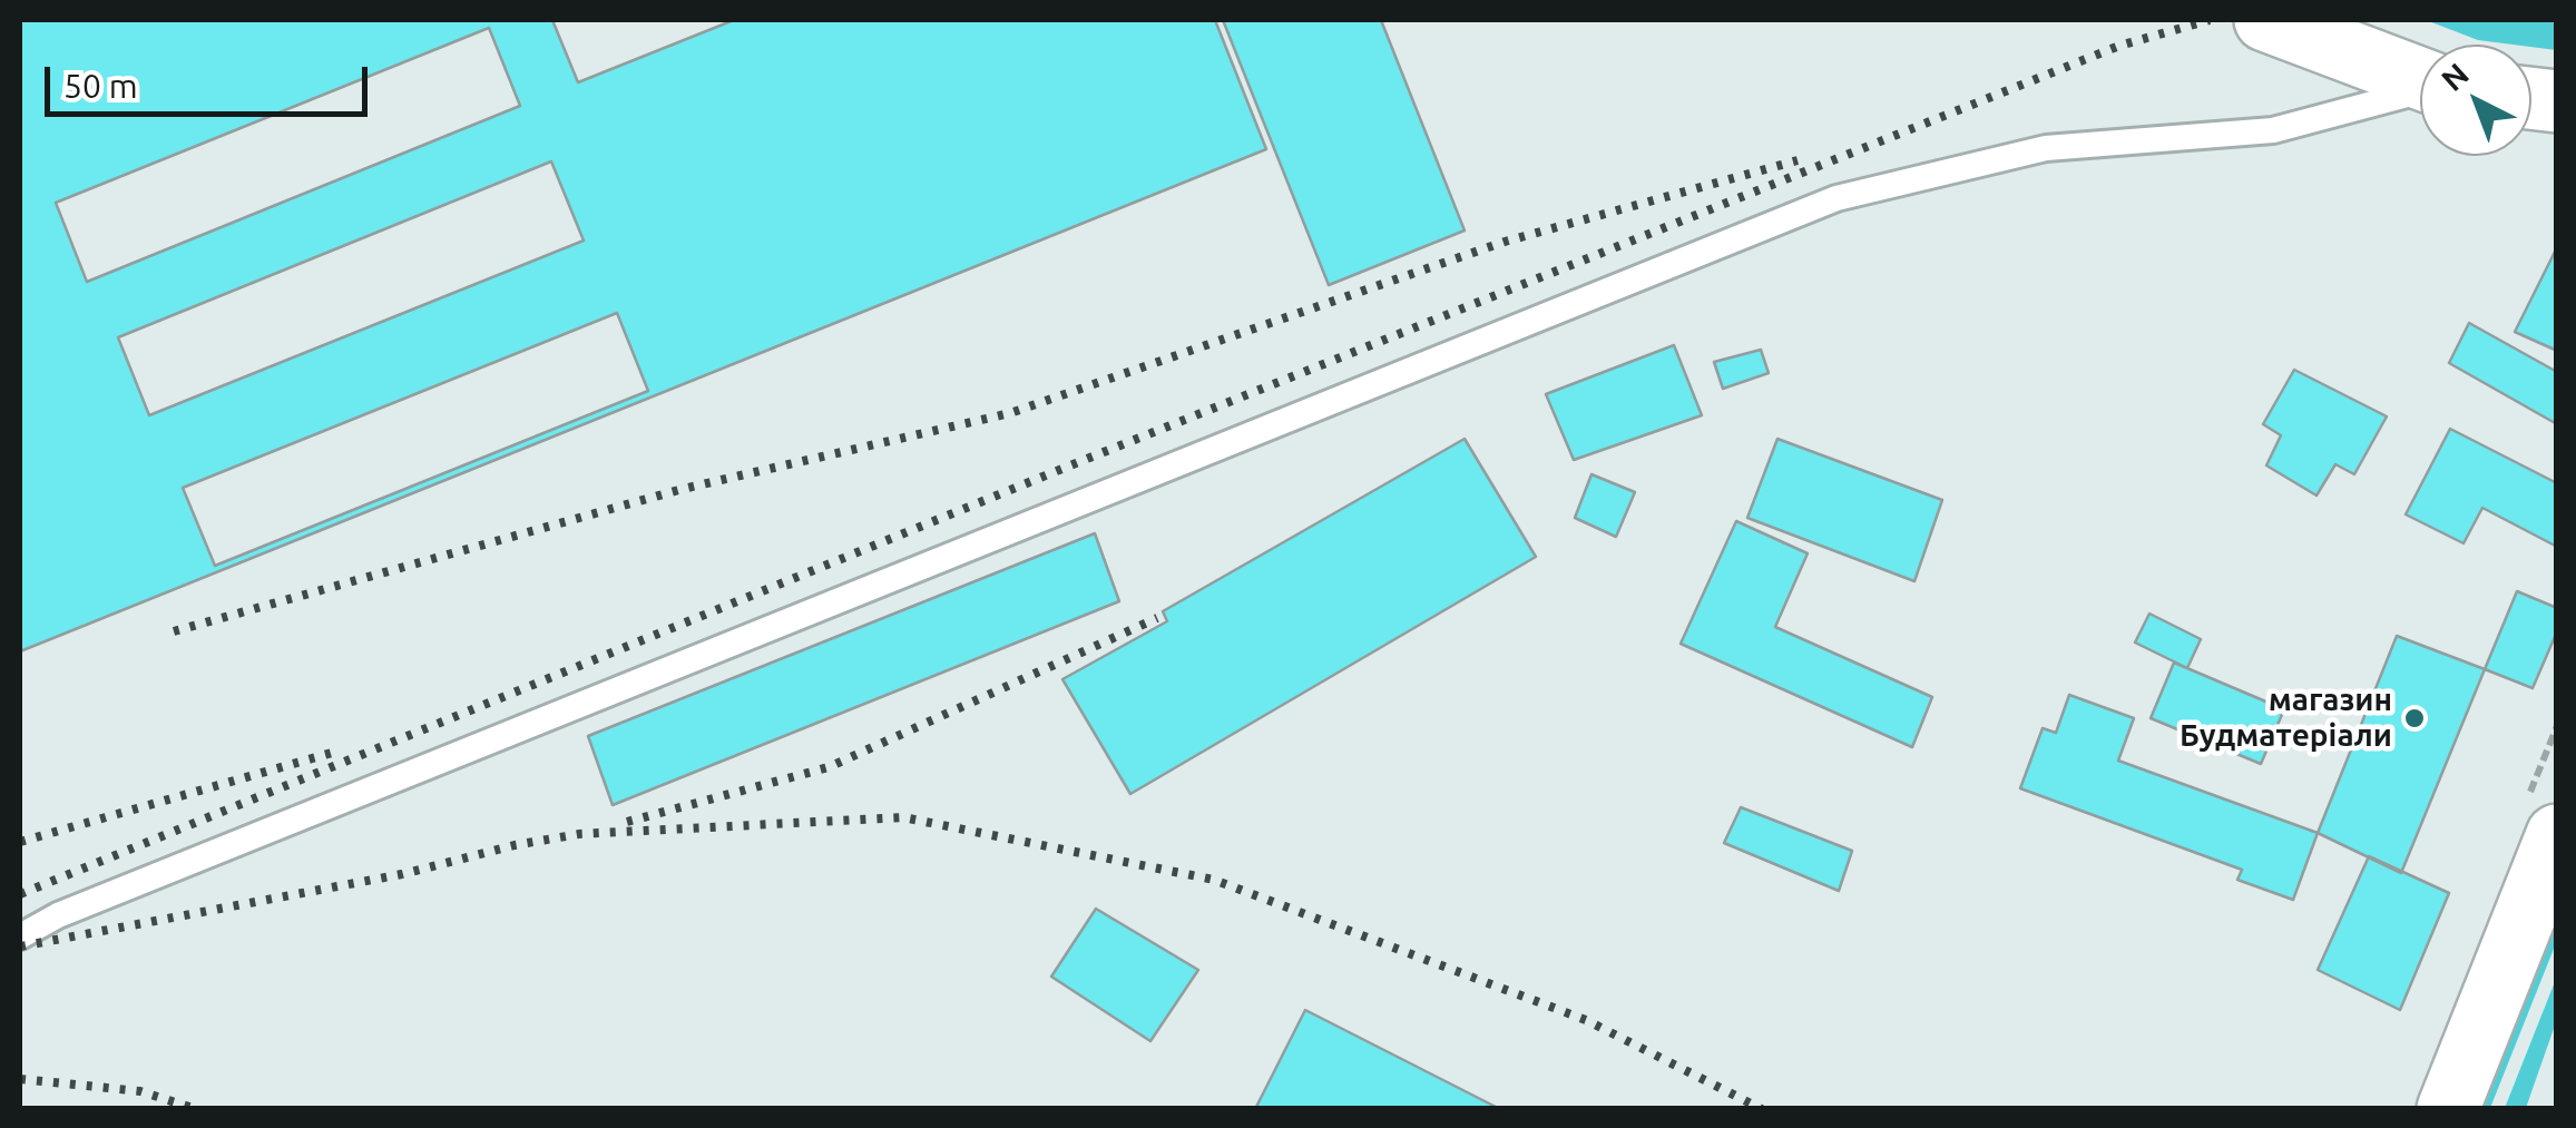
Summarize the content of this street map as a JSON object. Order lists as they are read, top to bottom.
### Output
{
  "places": ["магазин Будматеріали"],
  "scale_bar": "50 m",
  "north": "top left"
}
